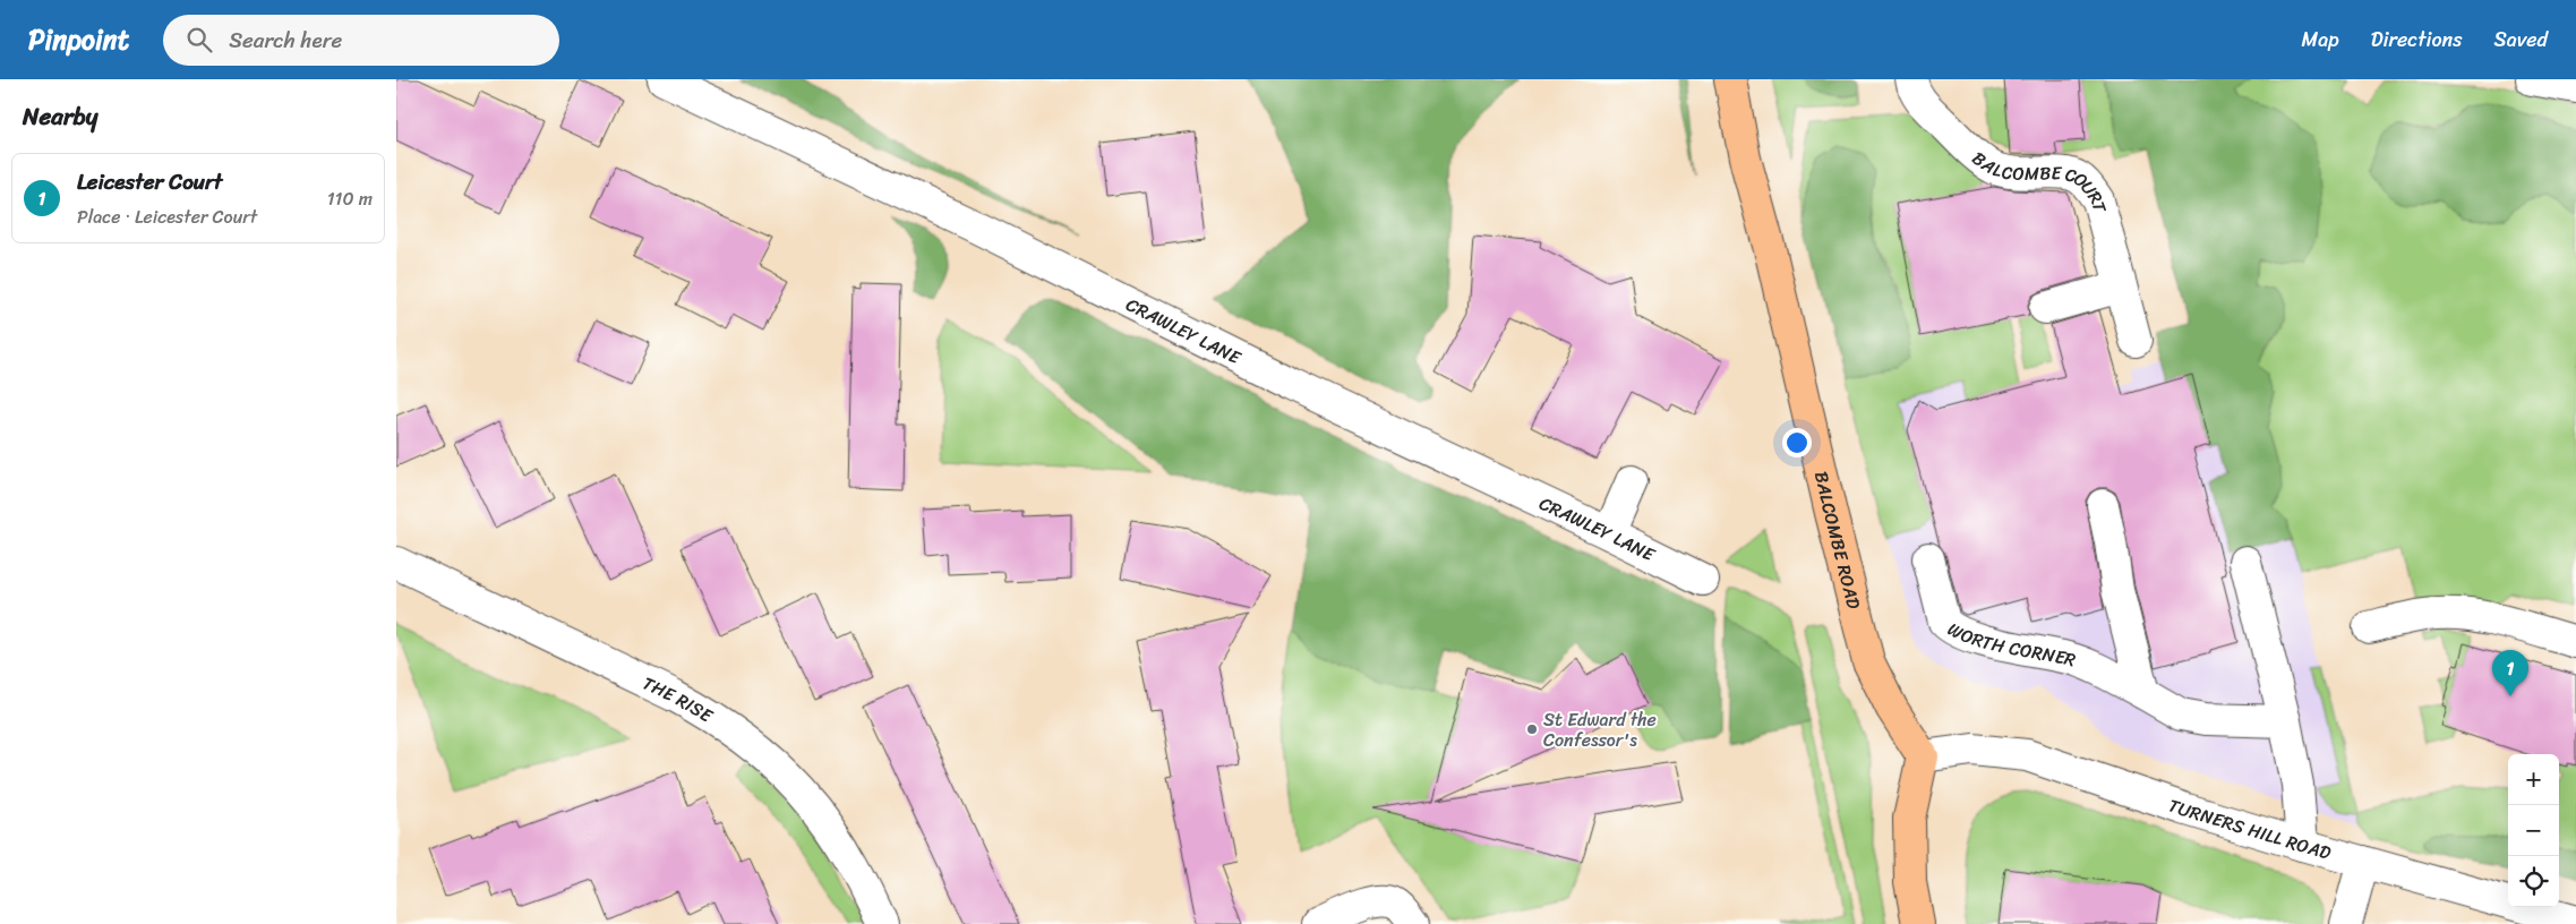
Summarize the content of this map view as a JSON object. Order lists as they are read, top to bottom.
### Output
{
  "streets": {
    "main road": ["BALCOMBE ROAD"],
    "street": [
      "BALCOMBE COURT",
      "CRAWLEY LANE",
      "WORTH CORNER",
      "THE RISE",
      "TURNERS HILL ROAD"
    ]
  },
  "crossings": [
    ["BALCOMBE ROAD", "TURNERS HILL ROAD"]
  ],
  "places": ["St Edward the Confessor's"],
  "page": {
    "header": "Pinpoint",
    "search": "Search here",
    "nav": ["Map", "Directions", "Saved"],
    "heading": "Nearby",
    "list": [
      {
        "mark": "1",
        "name": "Leicester Court",
        "note": "Place · Leicester Court",
        "value": "110 m"
      }
    ],
    "pins": "1",
    "map_buttons": ["+", "−"]
  }
}
